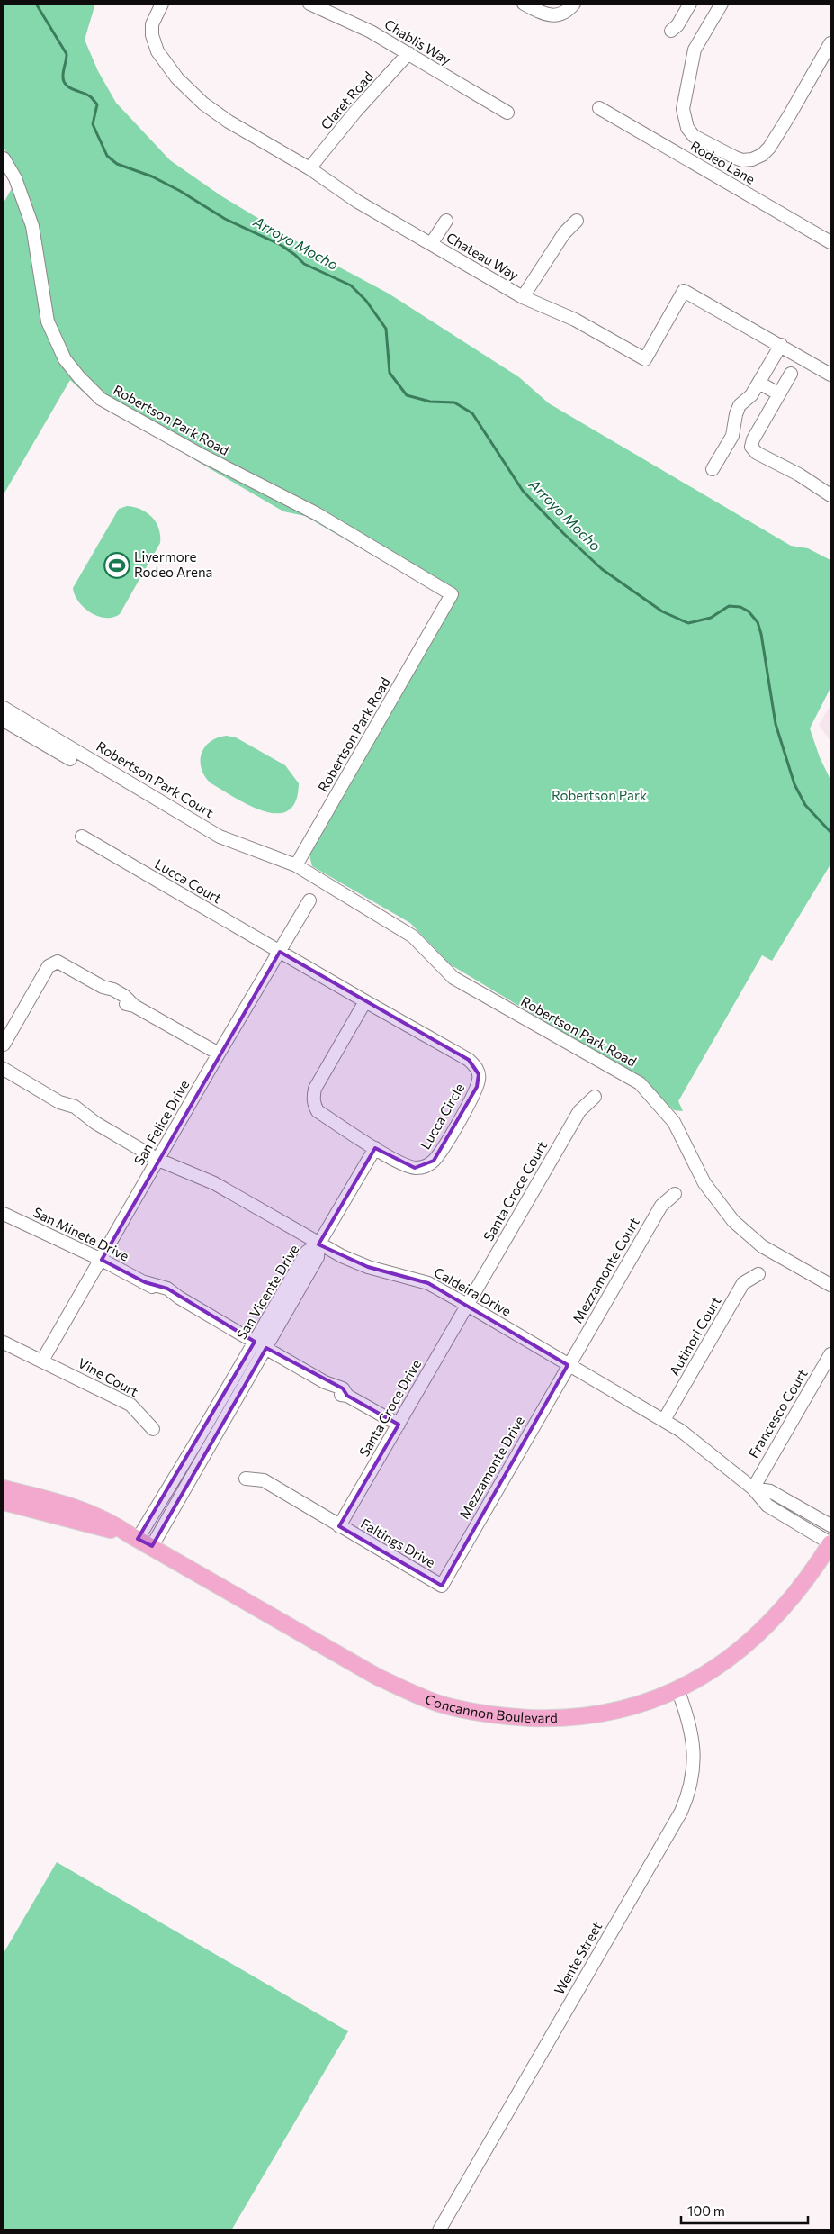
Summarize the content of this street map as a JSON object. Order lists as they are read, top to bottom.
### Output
{
  "streets": {
    "main road": ["Concannon Boulevard"],
    "street": [
      "Chablis Way",
      "Claret Road",
      "Rodeo Lane",
      "Chateau Way",
      "Robertson Park Road",
      "Robertson Park Court",
      "Lucca Court",
      "Lucca Circle",
      "San Felice Drive",
      "Santa Croce Court",
      "San Minete Drive",
      "Mezzamonte Court",
      "San Vicente Drive",
      "Caldeira Drive",
      "Autinori Court",
      "Vine Court",
      "Santa Croce Drive",
      "Francesco Court",
      "Mezzamonte Drive",
      "Faltings Drive",
      "Wente Street"
    ]
  },
  "crossings": [
    ["Chablis Way", "Claret Road"],
    ["Claret Road", "Chateau Way"],
    ["Robertson Park Road", "Robertson Park Court"],
    ["Lucca Court", "Lucca Circle"],
    ["Lucca Court", "San Felice Drive"],
    ["Lucca Circle", "San Felice Drive"],
    ["San Felice Drive", "San Minete Drive"],
    ["San Felice Drive", "Caldeira Drive"],
    ["San Felice Drive", "Vine Court"],
    ["Santa Croce Court", "Caldeira Drive"],
    ["Santa Croce Court", "Santa Croce Drive"],
    ["San Minete Drive", "San Vicente Drive"],
    ["San Minete Drive", "Santa Croce Drive"],
    ["Mezzamonte Court", "Caldeira Drive"],
    ["Mezzamonte Court", "Mezzamonte Drive"],
    ["San Vicente Drive", "Caldeira Drive"],
    ["San Vicente Drive", "Concannon Boulevard"],
    ["Caldeira Drive", "Autinori Court"],
    ["Caldeira Drive", "Santa Croce Drive"],
    ["Caldeira Drive", "Francesco Court"],
    ["Caldeira Drive", "Mezzamonte Drive"],
    ["Caldeira Drive", "Concannon Boulevard"],
    ["Santa Croce Drive", "Faltings Drive"],
    ["Mezzamonte Drive", "Faltings Drive"],
    ["Concannon Boulevard", "Wente Street"]
  ],
  "water": ["Arroyo Mocho"],
  "parks": ["Robertson Park"],
  "places": {
    "sports": ["Livermore Rodeo Arena"]
  },
  "scale_bar": "100 m"
}
